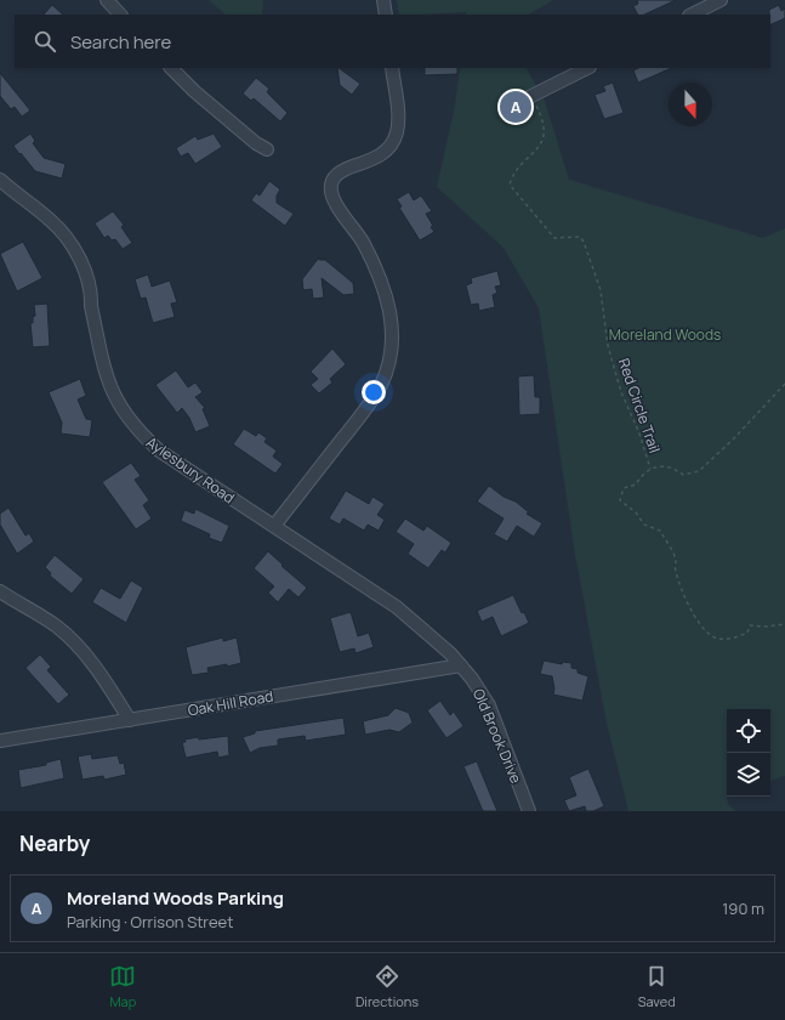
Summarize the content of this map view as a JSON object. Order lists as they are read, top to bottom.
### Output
{
  "streets": {
    "street": ["Aylesbury Road", "Oak Hill Road", "Old Brook Drive"],
    "path": ["Red Circle Trail"]
  },
  "crossings": [
    ["Aylesbury Road", "Oak Hill Road"],
    ["Aylesbury Road", "Old Brook Drive"],
    ["Oak Hill Road", "Old Brook Drive"]
  ],
  "parks": ["Moreland Woods"],
  "north": "bottom",
  "page": {
    "search": "Search here",
    "pins": "A",
    "heading": "Nearby",
    "list": [
      {
        "mark": "A",
        "name": "Moreland Woods Parking",
        "note": "Parking · Orrison Street",
        "value": "190 m"
      }
    ],
    "nav": ["Map", "Directions", "Saved"]
  }
}
